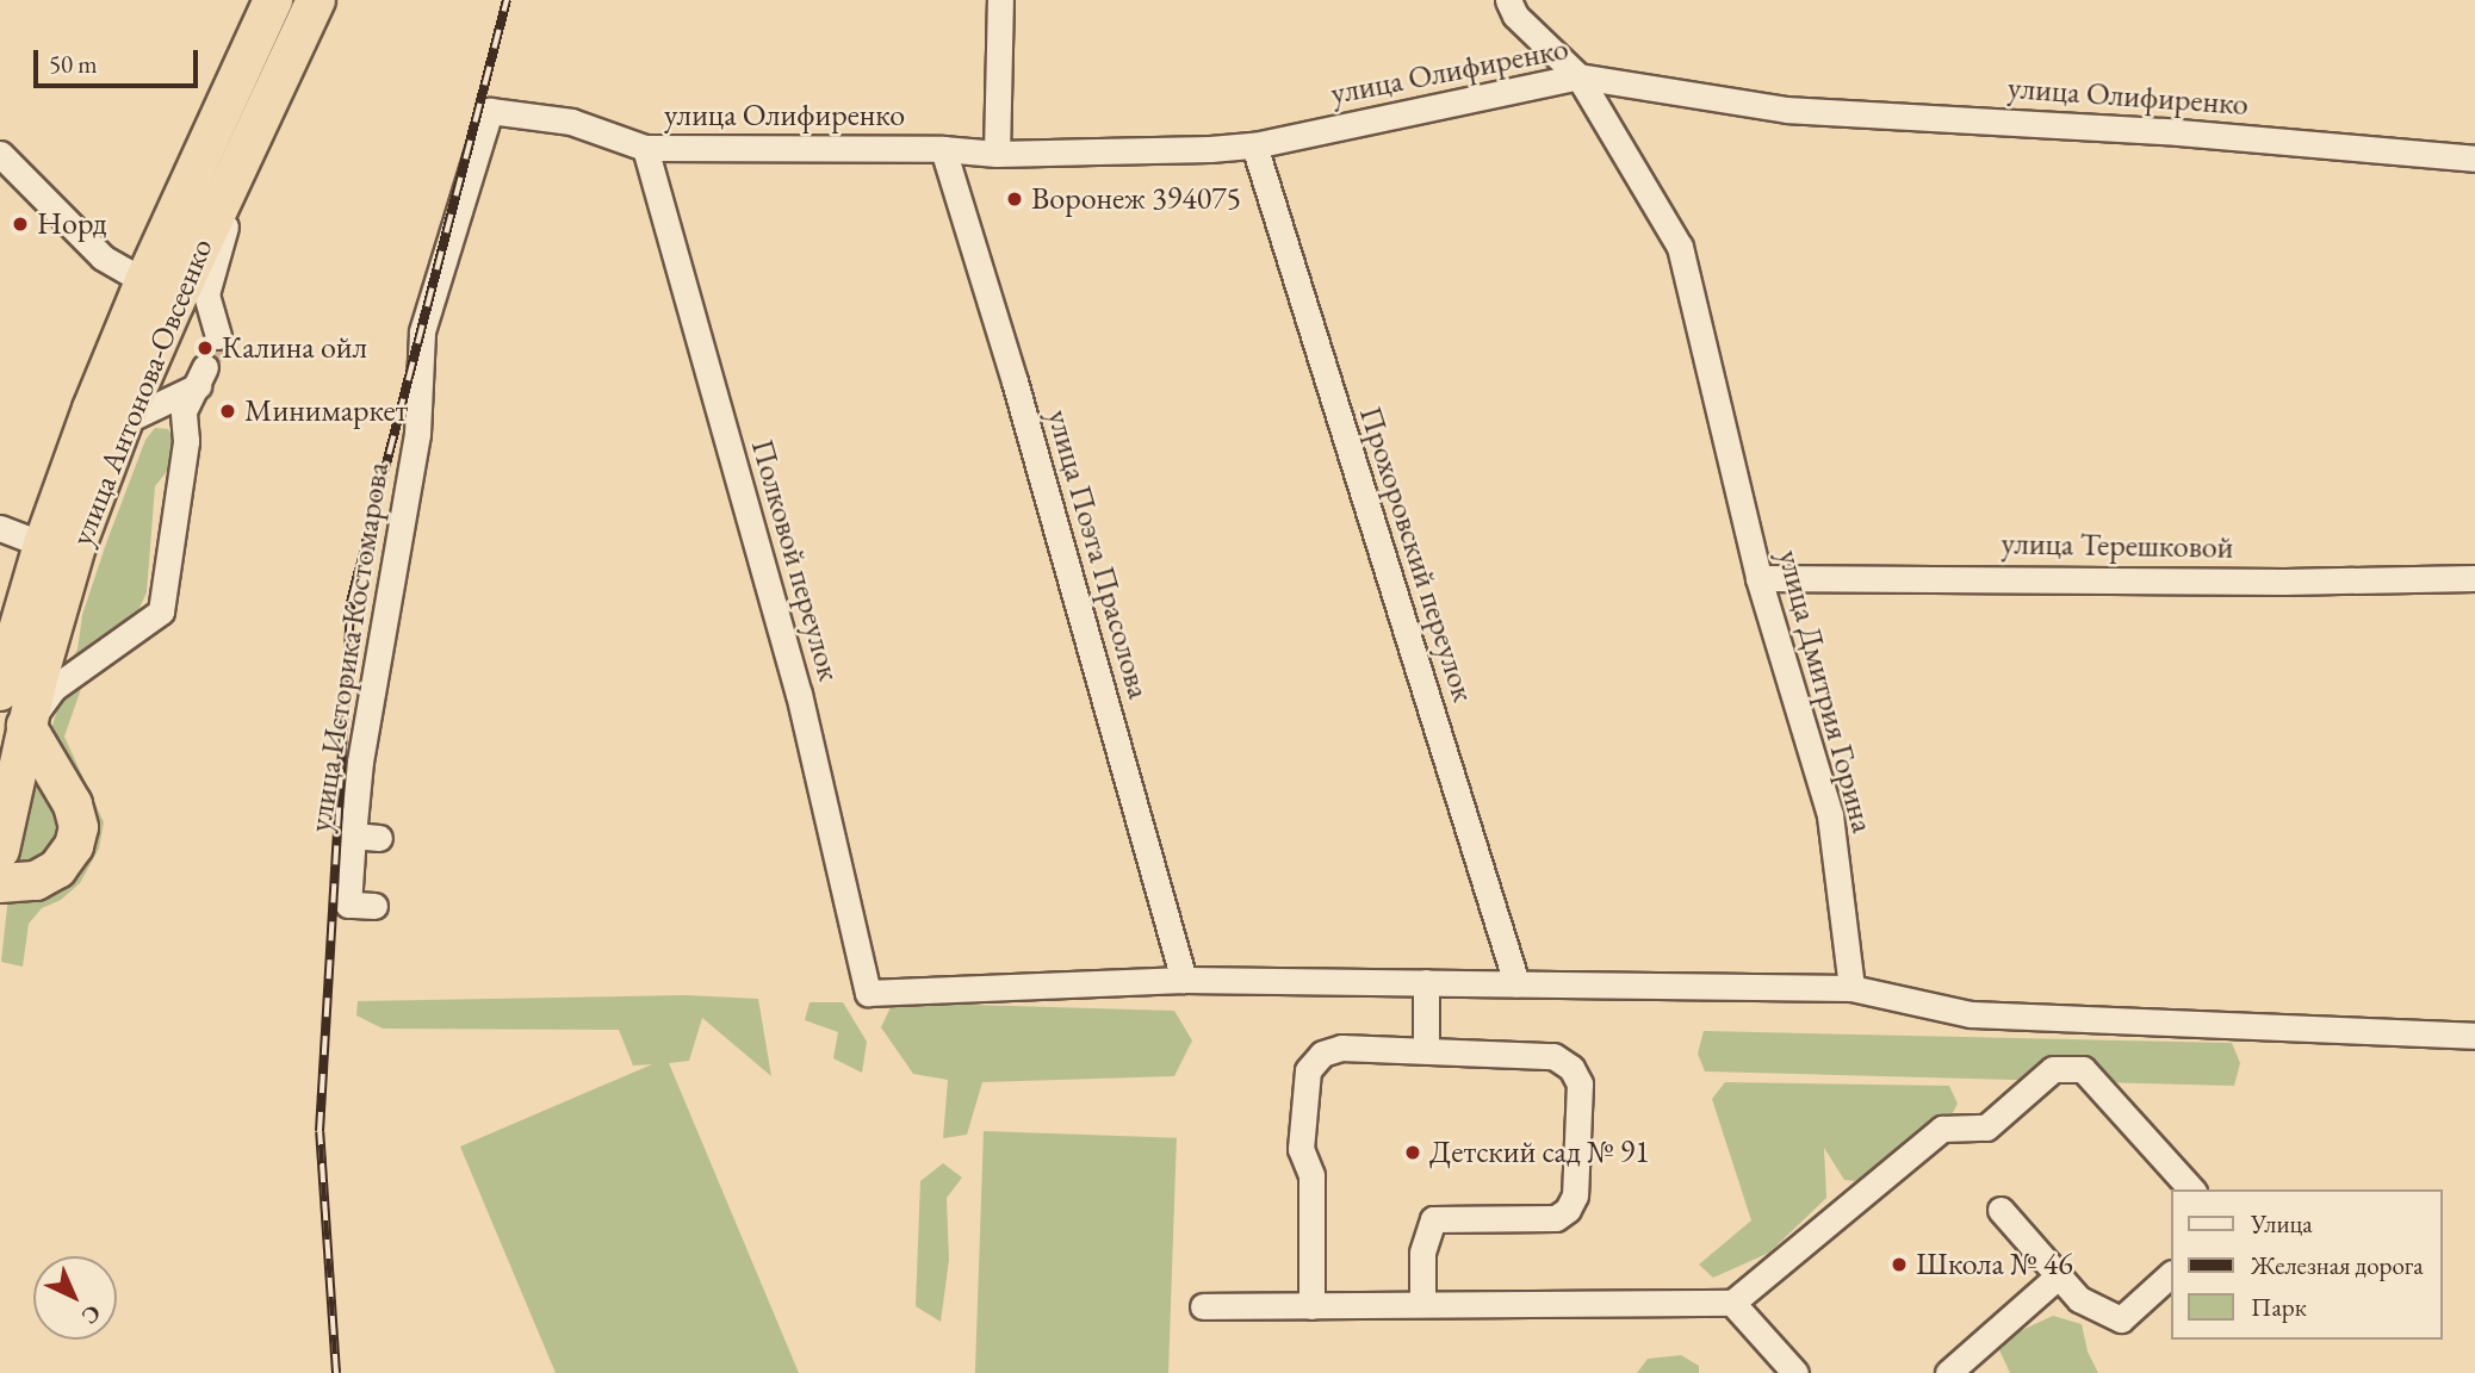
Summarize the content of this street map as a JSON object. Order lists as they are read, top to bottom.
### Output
{
  "streets": {
    "highway": ["улица Антонова-Овсеенко"],
    "street": [
      "улица Олифиренко",
      "улица Терешковой",
      "улица Поэта Прасолова",
      "Прохоровский переулок",
      "Полковой переулок",
      "улица Историка Костомарова",
      "улица Дмитрия Горина"
    ]
  },
  "crossings": [
    ["улица Олифиренко", "улица Поэта Прасолова"],
    ["улица Олифиренко", "Прохоровский переулок"],
    ["улица Олифиренко", "Полковой переулок"],
    ["улица Олифиренко", "улица Историка Костомарова"],
    ["улица Олифиренко", "улица Дмитрия Горина"],
    ["улица Терешковой", "улица Дмитрия Горина"],
    ["улица Поэта Прасолова", "Полковой переулок"]
  ],
  "places": [
    "Воронеж 394075",
    "Норд",
    "Калина ойл",
    "Минимаркет",
    "Детский сад № 91",
    "Школа № 46"
  ],
  "legend": ["Улица", "Железная дорога", "Парк"],
  "scale_bar": "50 m",
  "north": "bottom right"
}
